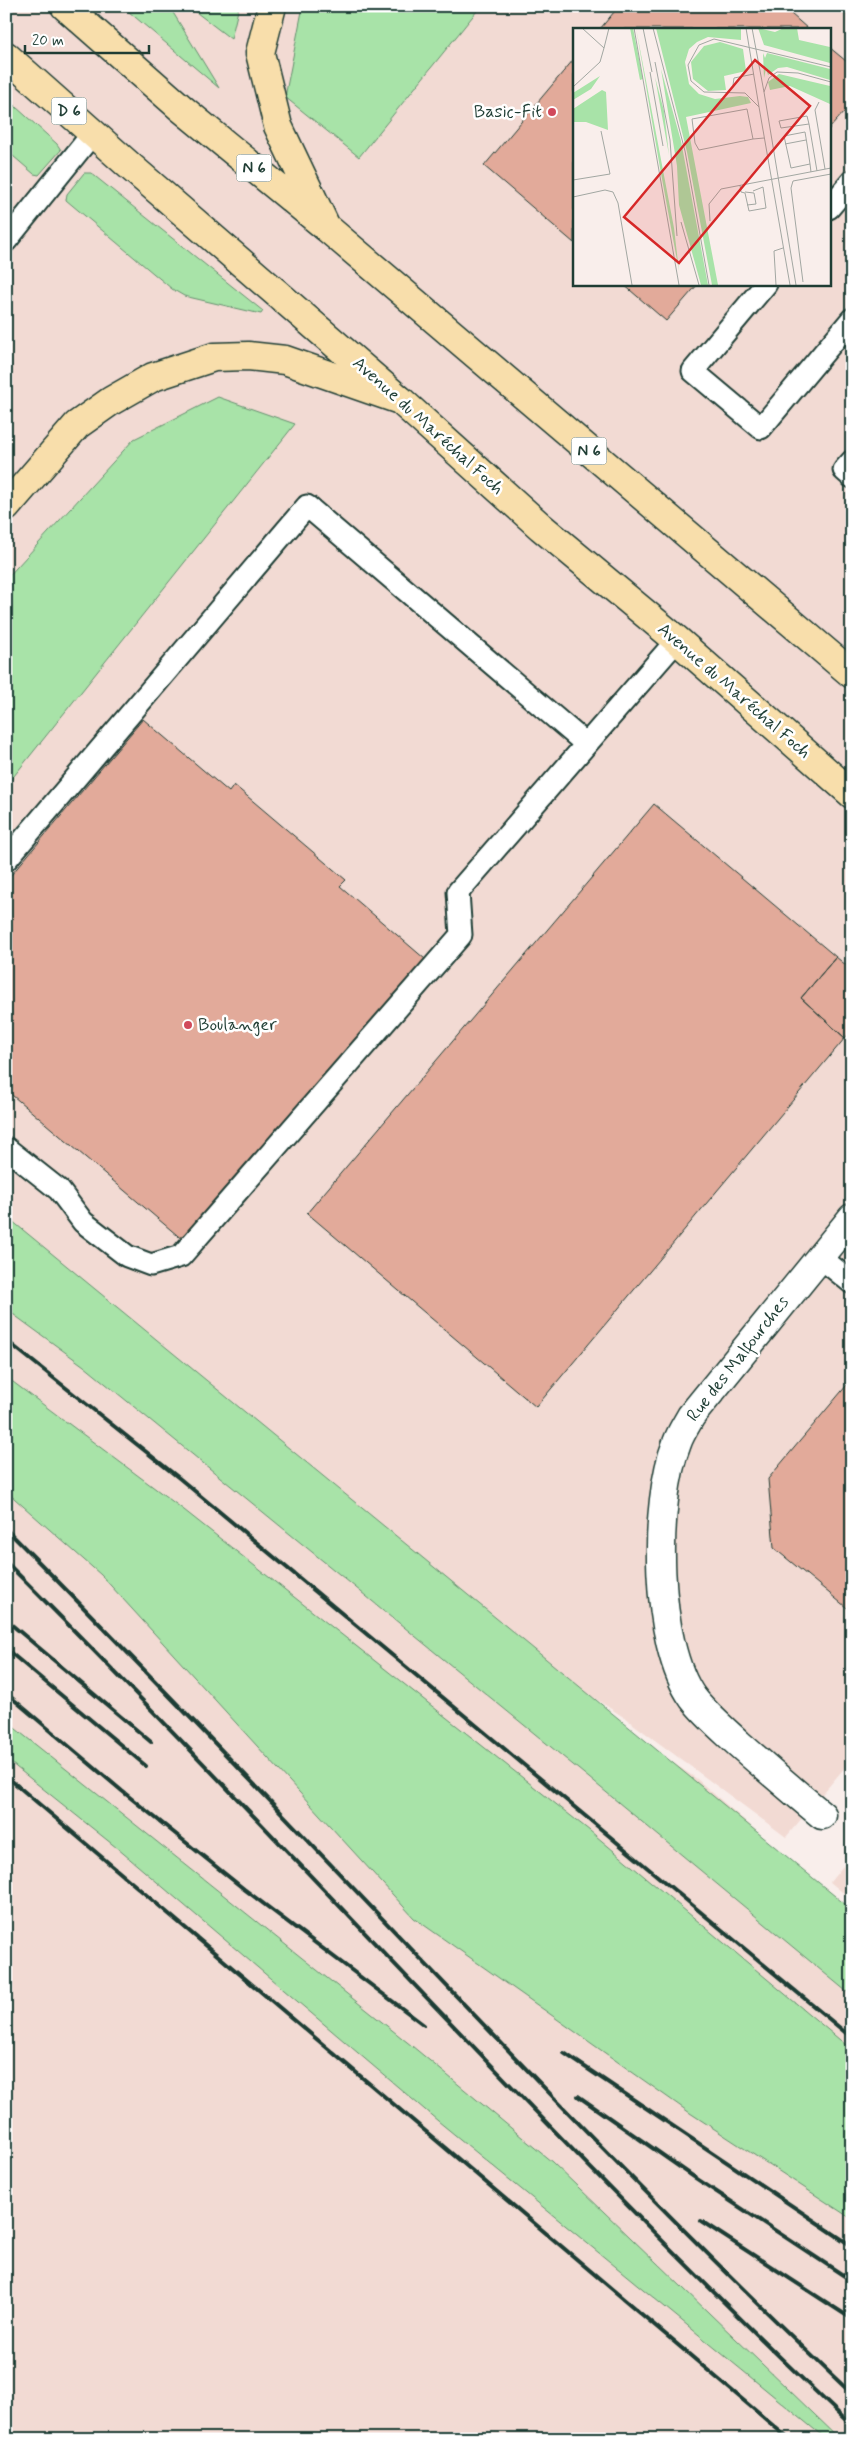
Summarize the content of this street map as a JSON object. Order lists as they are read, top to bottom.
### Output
{
  "streets": {
    "main road": ["D 6", "N 6", "Avenue du Maréchal Foch"],
    "street": ["Rue des Malfourches"]
  },
  "places": ["Basic-Fit", "Boulanger"],
  "scale_bar": "20 m"
}
